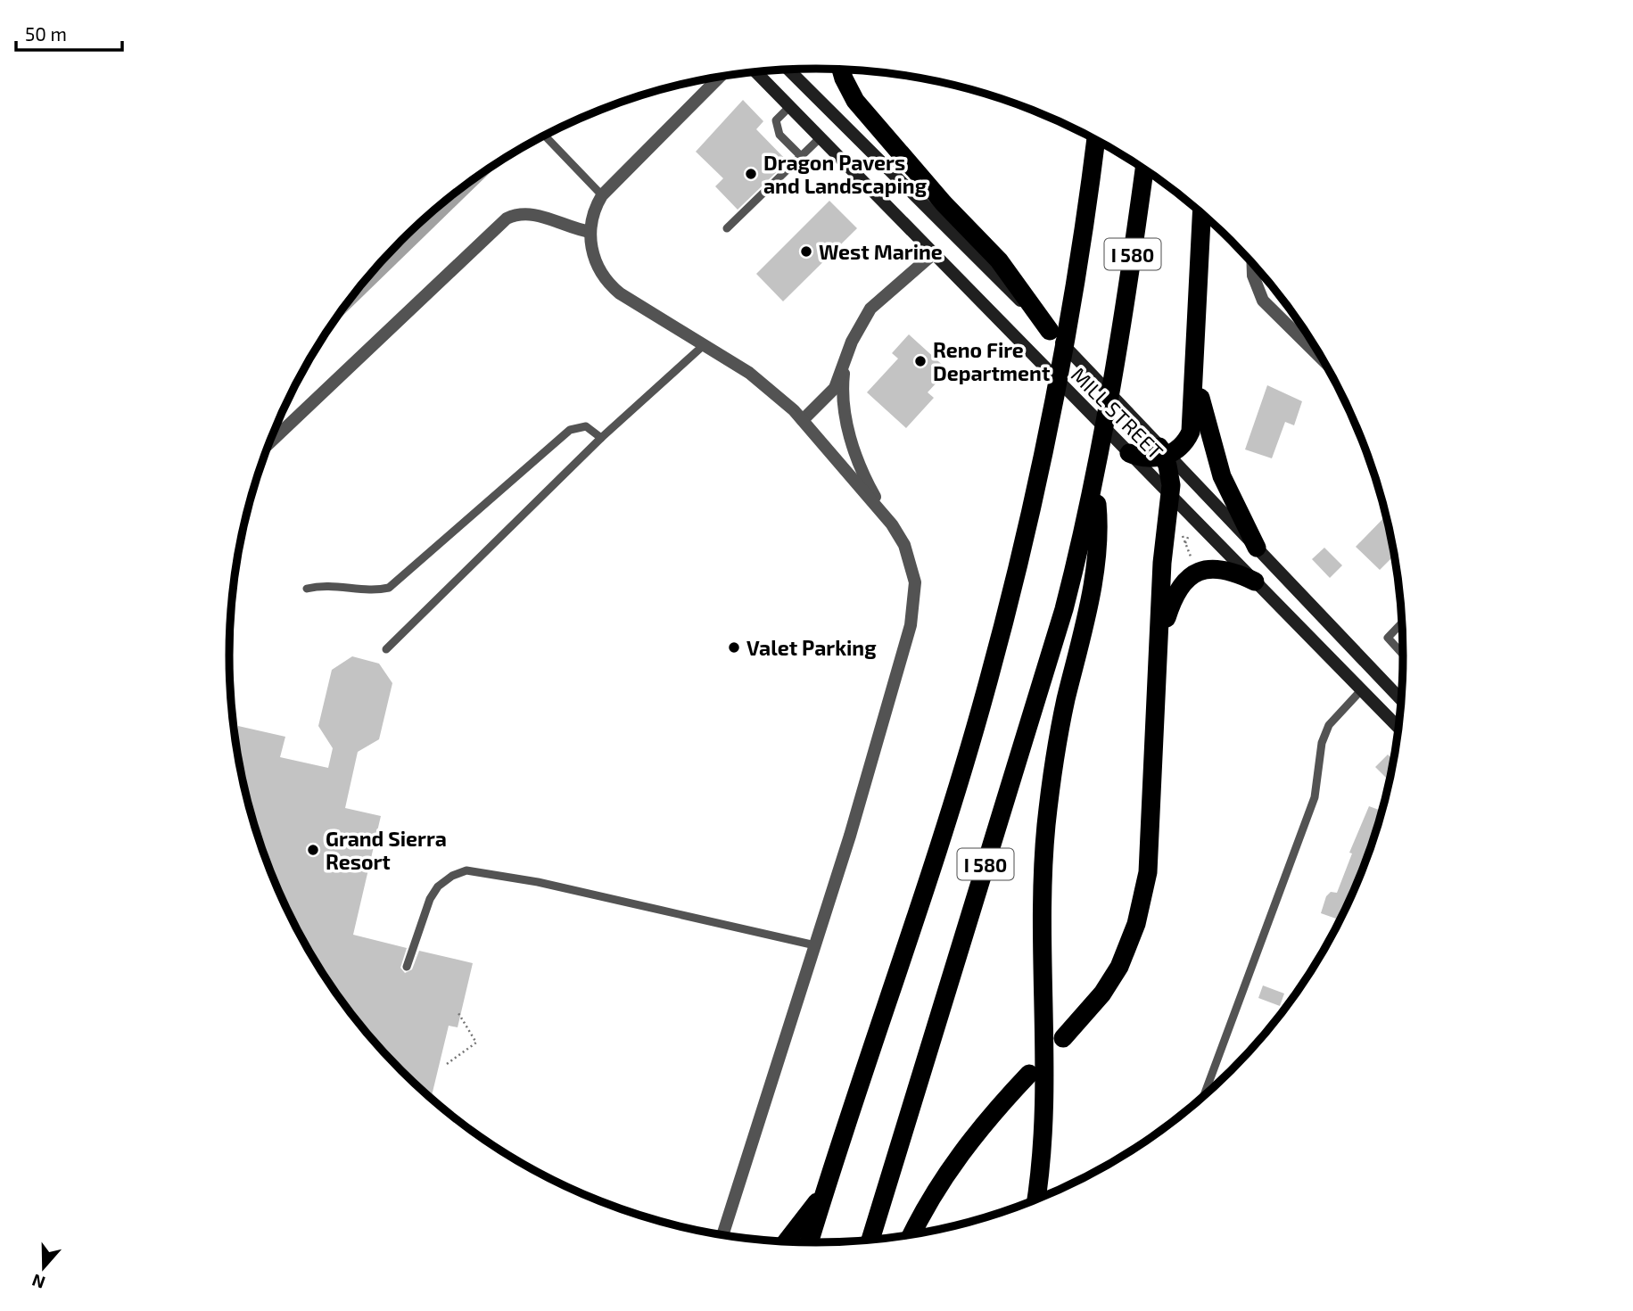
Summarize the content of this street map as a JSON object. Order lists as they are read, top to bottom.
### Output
{
  "streets": {
    "highway": ["I 580"],
    "main road": ["MILL STREET"]
  },
  "places": [
    "Dragon Pavers and Landscaping",
    "West Marine",
    "Reno Fire Department",
    "Valet Parking",
    "Grand Sierra Resort"
  ],
  "scale_bar": "50 m",
  "north": "bottom"
}
